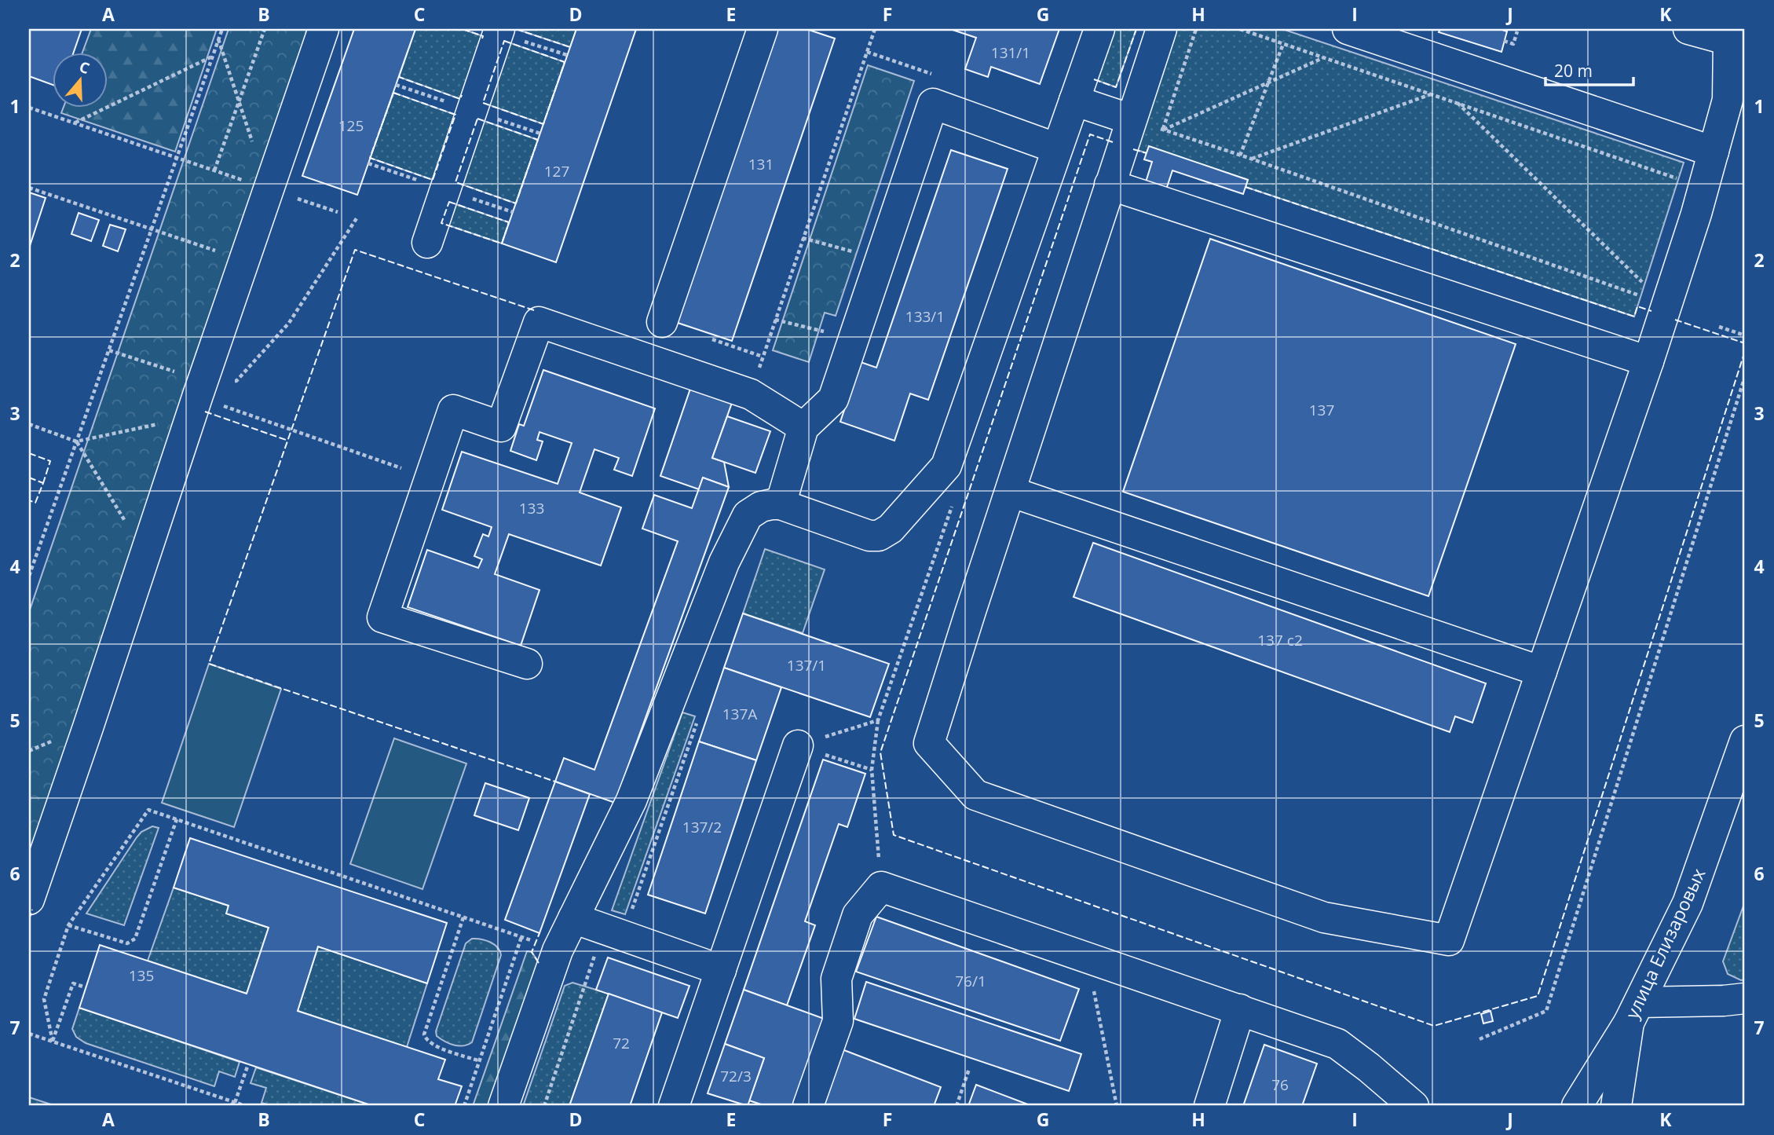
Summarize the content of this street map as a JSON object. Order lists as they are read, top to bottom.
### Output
{
  "streets": {
    "street": ["улица Елизаровых"]
  },
  "house_numbers": [
    "131/1",
    "125",
    "131",
    "127",
    "133/1",
    "137",
    "133",
    "137 с2",
    "137/1",
    "137А",
    "137/2",
    "135",
    "76/1",
    "72",
    "72/3",
    "76"
  ],
  "scale_bar": "20 m",
  "north": "top",
  "grid": {
    "columns": [
      "A",
      "B",
      "C",
      "D",
      "E",
      "F",
      "G",
      "H",
      "I",
      "J",
      "K"
    ],
    "rows": [
      "1",
      "2",
      "3",
      "4",
      "5",
      "6",
      "7"
    ]
  }
}
